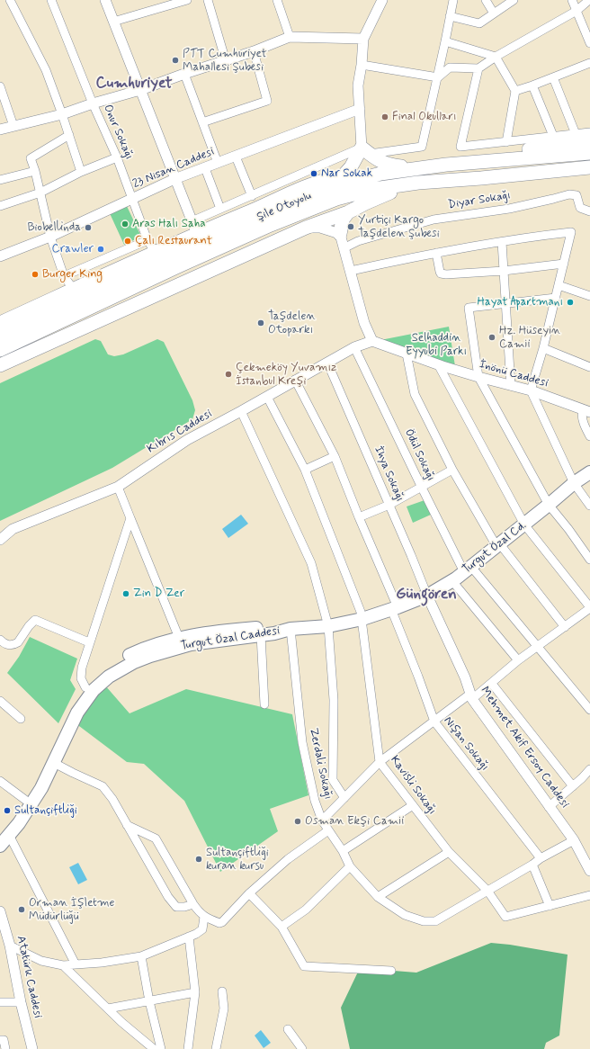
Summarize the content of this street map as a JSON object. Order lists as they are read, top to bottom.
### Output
{
  "streets": {
    "highway": ["Şile Otoyolu"],
    "main road": ["Turgut Özal Cd.", "Turgut Özal Caddesi"],
    "street": [
      "Onur Sokağı",
      "23 Nisan Caddesi",
      "Diyar Sokağı",
      "İnönü Caddesi",
      "Kıbrıs Caddesi",
      "Ödül Sokağı",
      "İhya Sokağı",
      "Nişan Sokağı",
      "Mehmet Akif Ersoy Caddesi",
      "Zerdali Sokağı",
      "Kavisli Sokağı",
      "Atatürk Caddesi"
    ]
  },
  "crossings": [
    ["Onur Sokağı", "23 Nisan Caddesi"],
    ["İnönü Caddesi", "Kıbrıs Caddesi"],
    ["Kıbrıs Caddesi", "Ödül Sokağı"],
    ["Kıbrıs Caddesi", "İhya Sokağı"],
    ["Kıbrıs Caddesi", "Nişan Sokağı"],
    ["Kıbrıs Caddesi", "Kavisli Sokağı"],
    ["Ödül Sokağı", "Turgut Özal Cd."],
    ["İhya Sokağı", "Turgut Özal Cd."],
    ["İhya Sokağı", "Mehmet Akif Ersoy Caddesi"],
    ["Turgut Özal Cd.", "Turgut Özal Caddesi"],
    ["Turgut Özal Cd.", "Nişan Sokağı"],
    ["Turgut Özal Cd.", "Mehmet Akif Ersoy Caddesi"],
    ["Turgut Özal Cd.", "Zerdali Sokağı"],
    ["Turgut Özal Cd.", "Kavisli Sokağı"],
    ["Turgut Özal Caddesi", "Zerdali Sokağı"],
    ["Nişan Sokağı", "Zerdali Sokağı"],
    ["Mehmet Akif Ersoy Caddesi", "Zerdali Sokağı"],
    ["Zerdali Sokağı", "Kavisli Sokağı"]
  ],
  "districts": ["Cumhuriyet", "Güngören"],
  "parks": ["Selhaddin Eyyubi Parkı"],
  "places": [
    "PTT Cumhuriyet Mahallesi Şubesi",
    "Final Okulları",
    "Nar Sokak",
    "Aras Halı Saha",
    "Yurtiçi Kargo Taşdelen Şubesi",
    "Biobellinda",
    "Çalı Restaurant",
    "Crawler",
    "Burger King",
    "Hayat Apartmanı",
    "Taşdelen Otoparkı",
    "Hz. Hüseyin Camii",
    "Çekmeköy Yuvamız İstanbul Kreşi",
    "Zin D Zer",
    "Sultançiftliği",
    "Osman Ekşi Camii",
    "Sultançiftliği kuran kursu",
    "Orman İşletme Müdürlüğü"
  ]
}
